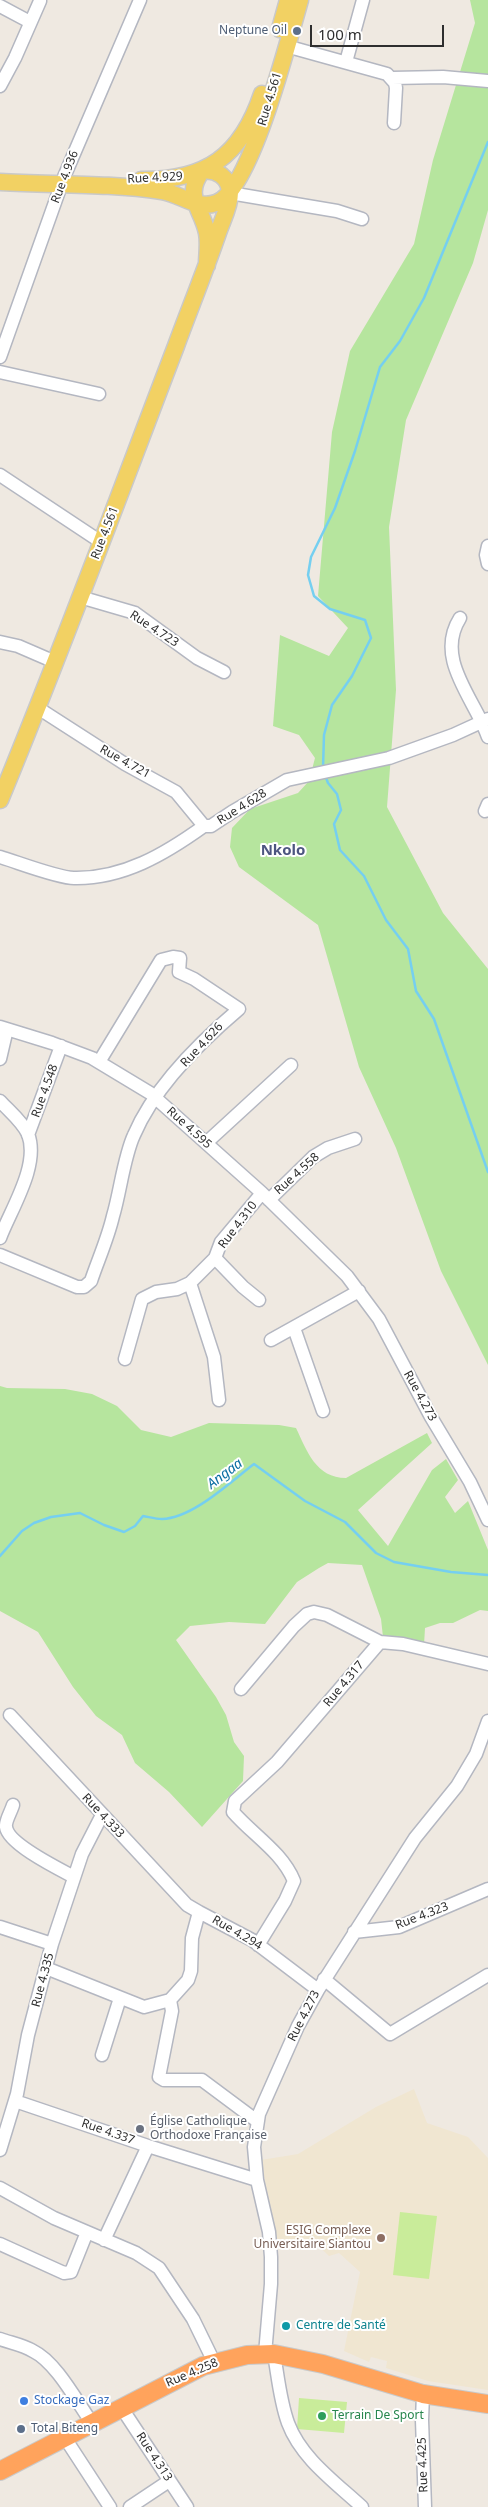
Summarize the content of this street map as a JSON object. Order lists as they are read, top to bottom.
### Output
{
  "streets": {
    "highway": ["Rue 4.258"],
    "main road": ["Rue 4.561", "Rue 4.929"],
    "street": [
      "Rue 4.936",
      "Rue 4.723",
      "Rue 4.721",
      "Rue 4.628",
      "Rue 4.626",
      "Rue 4.548",
      "Rue 4.595",
      "Rue 4.558",
      "Rue 4.310",
      "Rue 4.273",
      "Rue 4.317",
      "Rue 4.333",
      "Rue 4.323",
      "Rue 4.294",
      "Rue 4.335",
      "Rue 4.337",
      "Rue 4.313",
      "Rue 4.425"
    ]
  },
  "crossings": [
    ["Rue 4.561", "Rue 4.929"],
    ["Rue 4.561", "Rue 4.723"],
    ["Rue 4.561", "Rue 4.721"],
    ["Rue 4.936", "Rue 4.929"],
    ["Rue 4.721", "Rue 4.628"],
    ["Rue 4.626", "Rue 4.595"],
    ["Rue 4.548", "Rue 4.595"],
    ["Rue 4.595", "Rue 4.558"],
    ["Rue 4.595", "Rue 4.310"],
    ["Rue 4.595", "Rue 4.273"],
    ["Rue 4.558", "Rue 4.310"],
    ["Rue 4.273", "Rue 4.323"],
    ["Rue 4.273", "Rue 4.294"],
    ["Rue 4.273", "Rue 4.337"],
    ["Rue 4.273", "Rue 4.258"],
    ["Rue 4.317", "Rue 4.294"],
    ["Rue 4.333", "Rue 4.294"],
    ["Rue 4.333", "Rue 4.335"],
    ["Rue 4.335", "Rue 4.337"],
    ["Rue 4.258", "Rue 4.313"],
    ["Rue 4.258", "Rue 4.425"]
  ],
  "districts": ["Nkolo"],
  "water": ["Angaa"],
  "places": [
    "Neptune Oil",
    "Église Catholique Orthodoxe Française",
    "ESIG Complexe Universitaire Siantou",
    "Centre de Santé",
    "Stockage Gaz",
    "Terrain De Sport",
    "Total Biteng"
  ],
  "scale_bar": "100 m"
}
